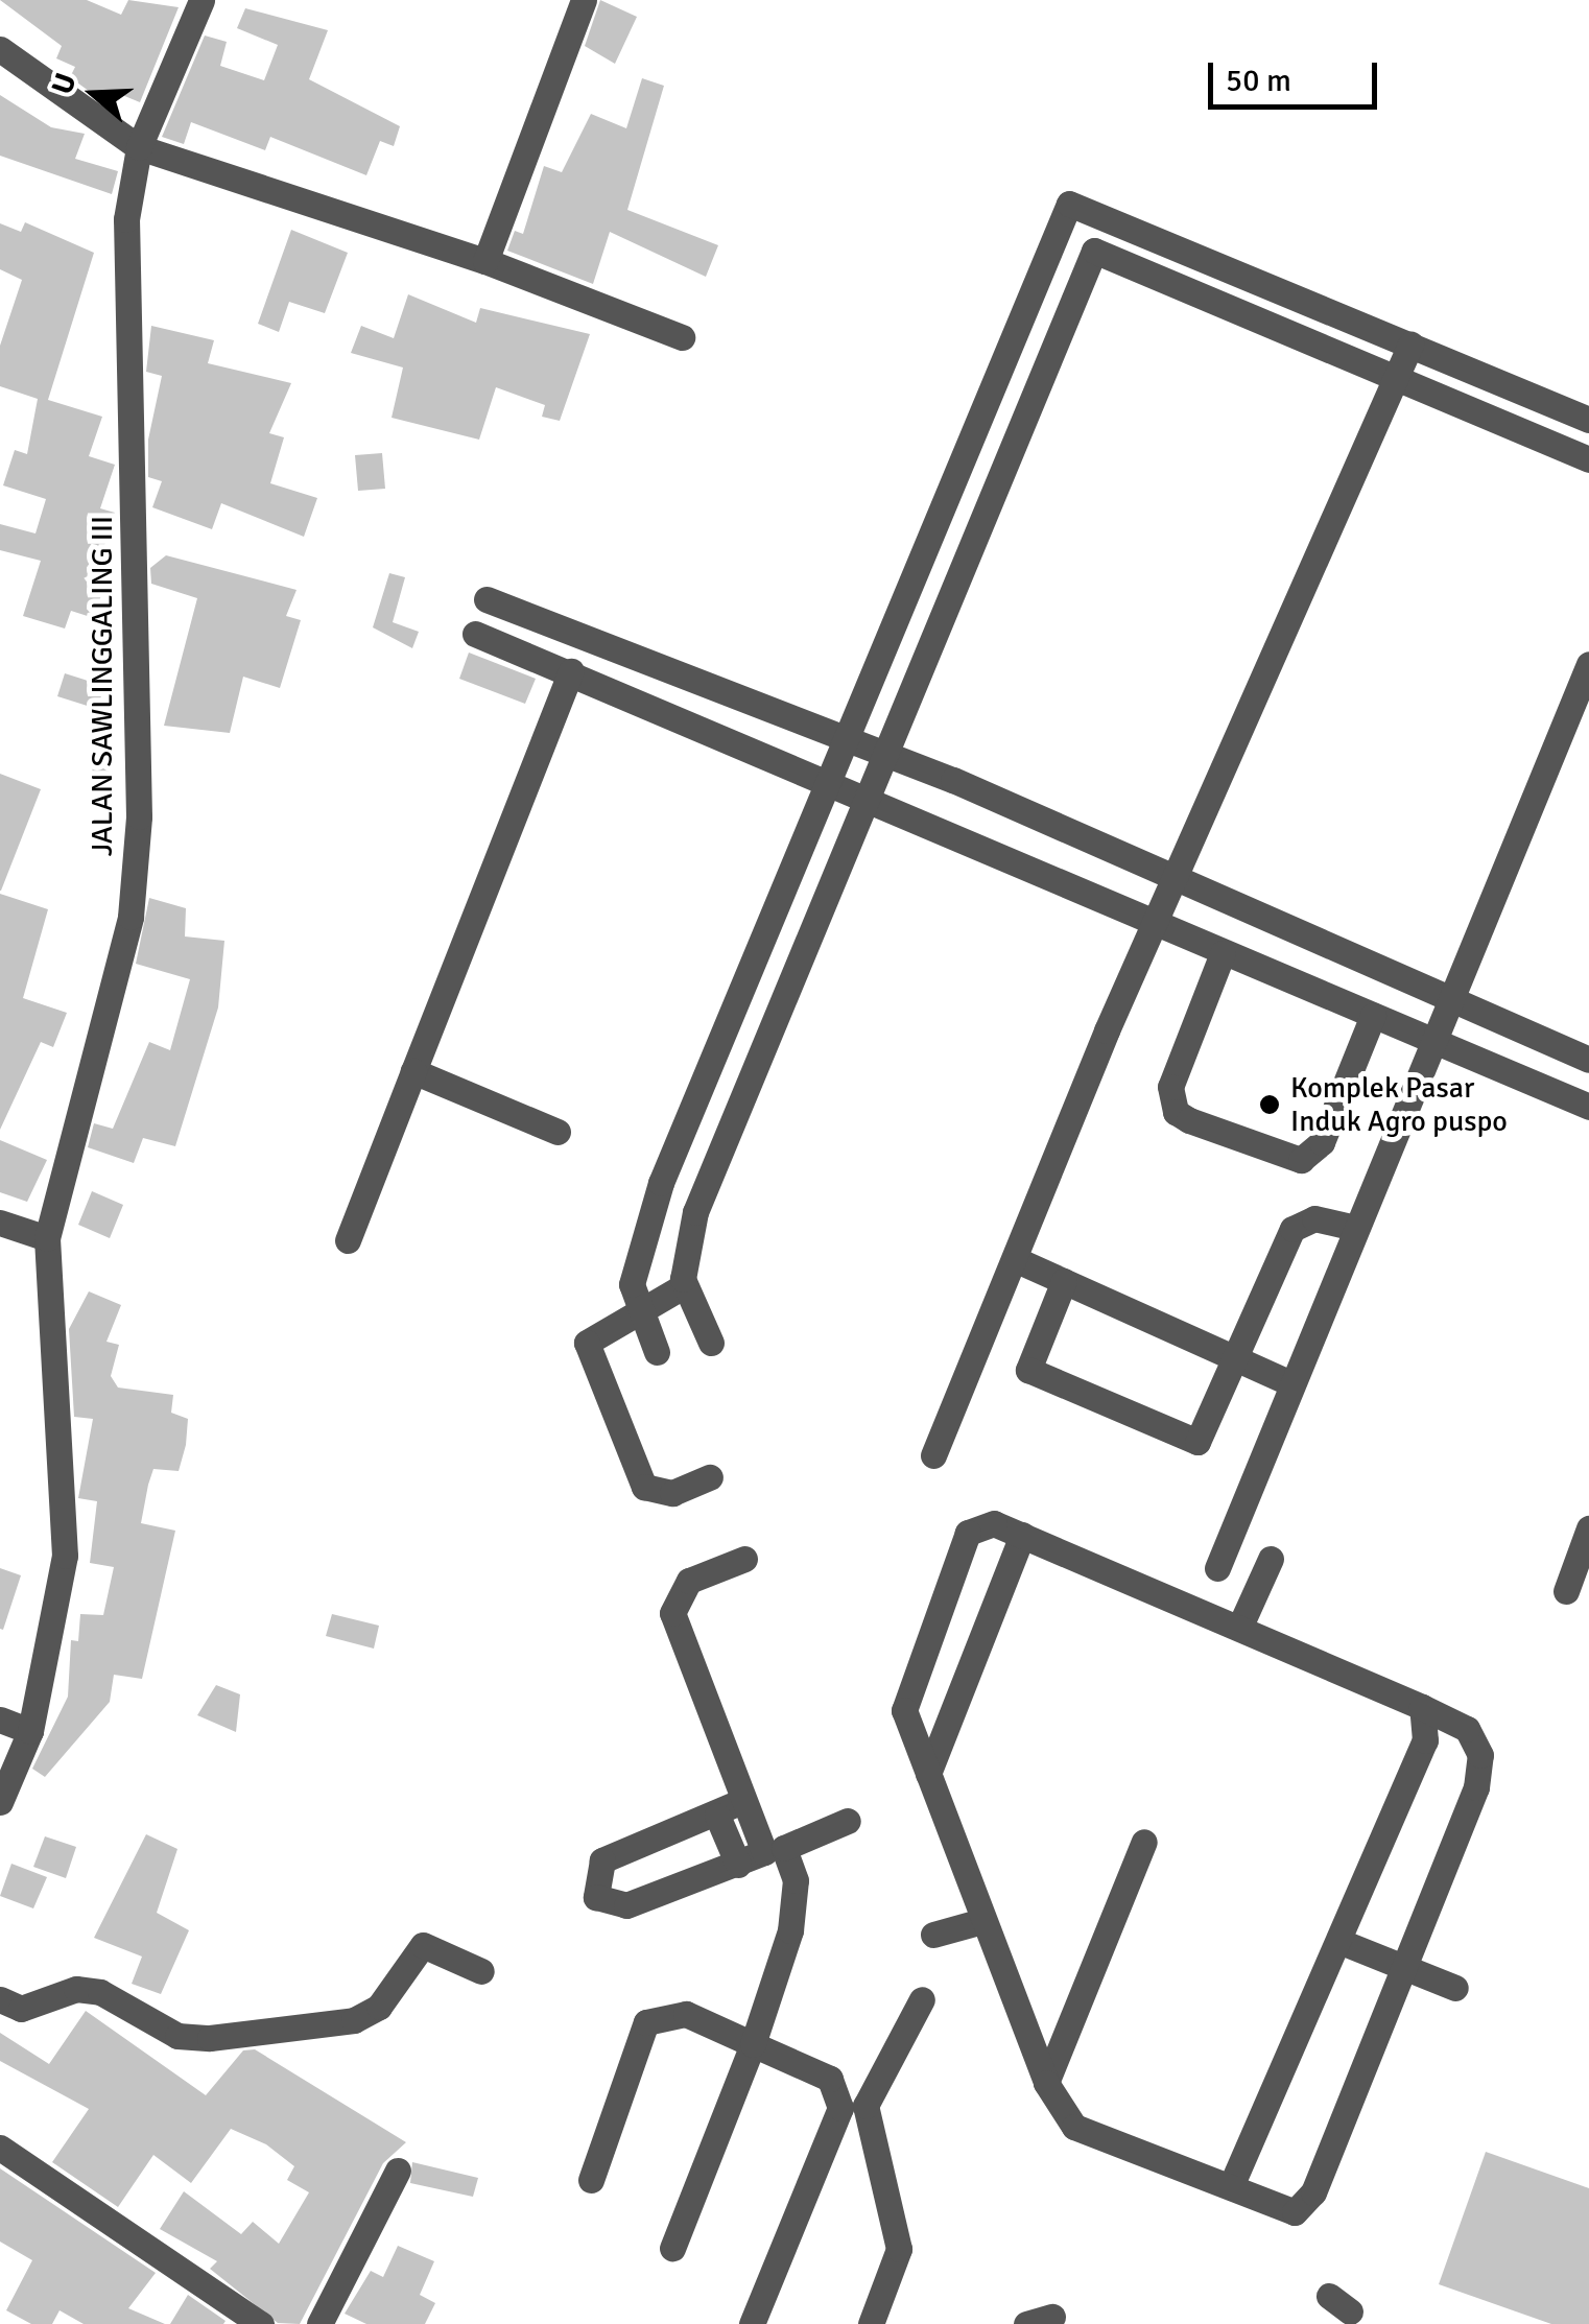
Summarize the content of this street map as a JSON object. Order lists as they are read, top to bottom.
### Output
{
  "streets": {
    "street": ["JALAN SAWLINGGALING III"]
  },
  "places": ["Komplek Pasar Induk Agro puspo"],
  "scale_bar": "50 m",
  "north": "left"
}
